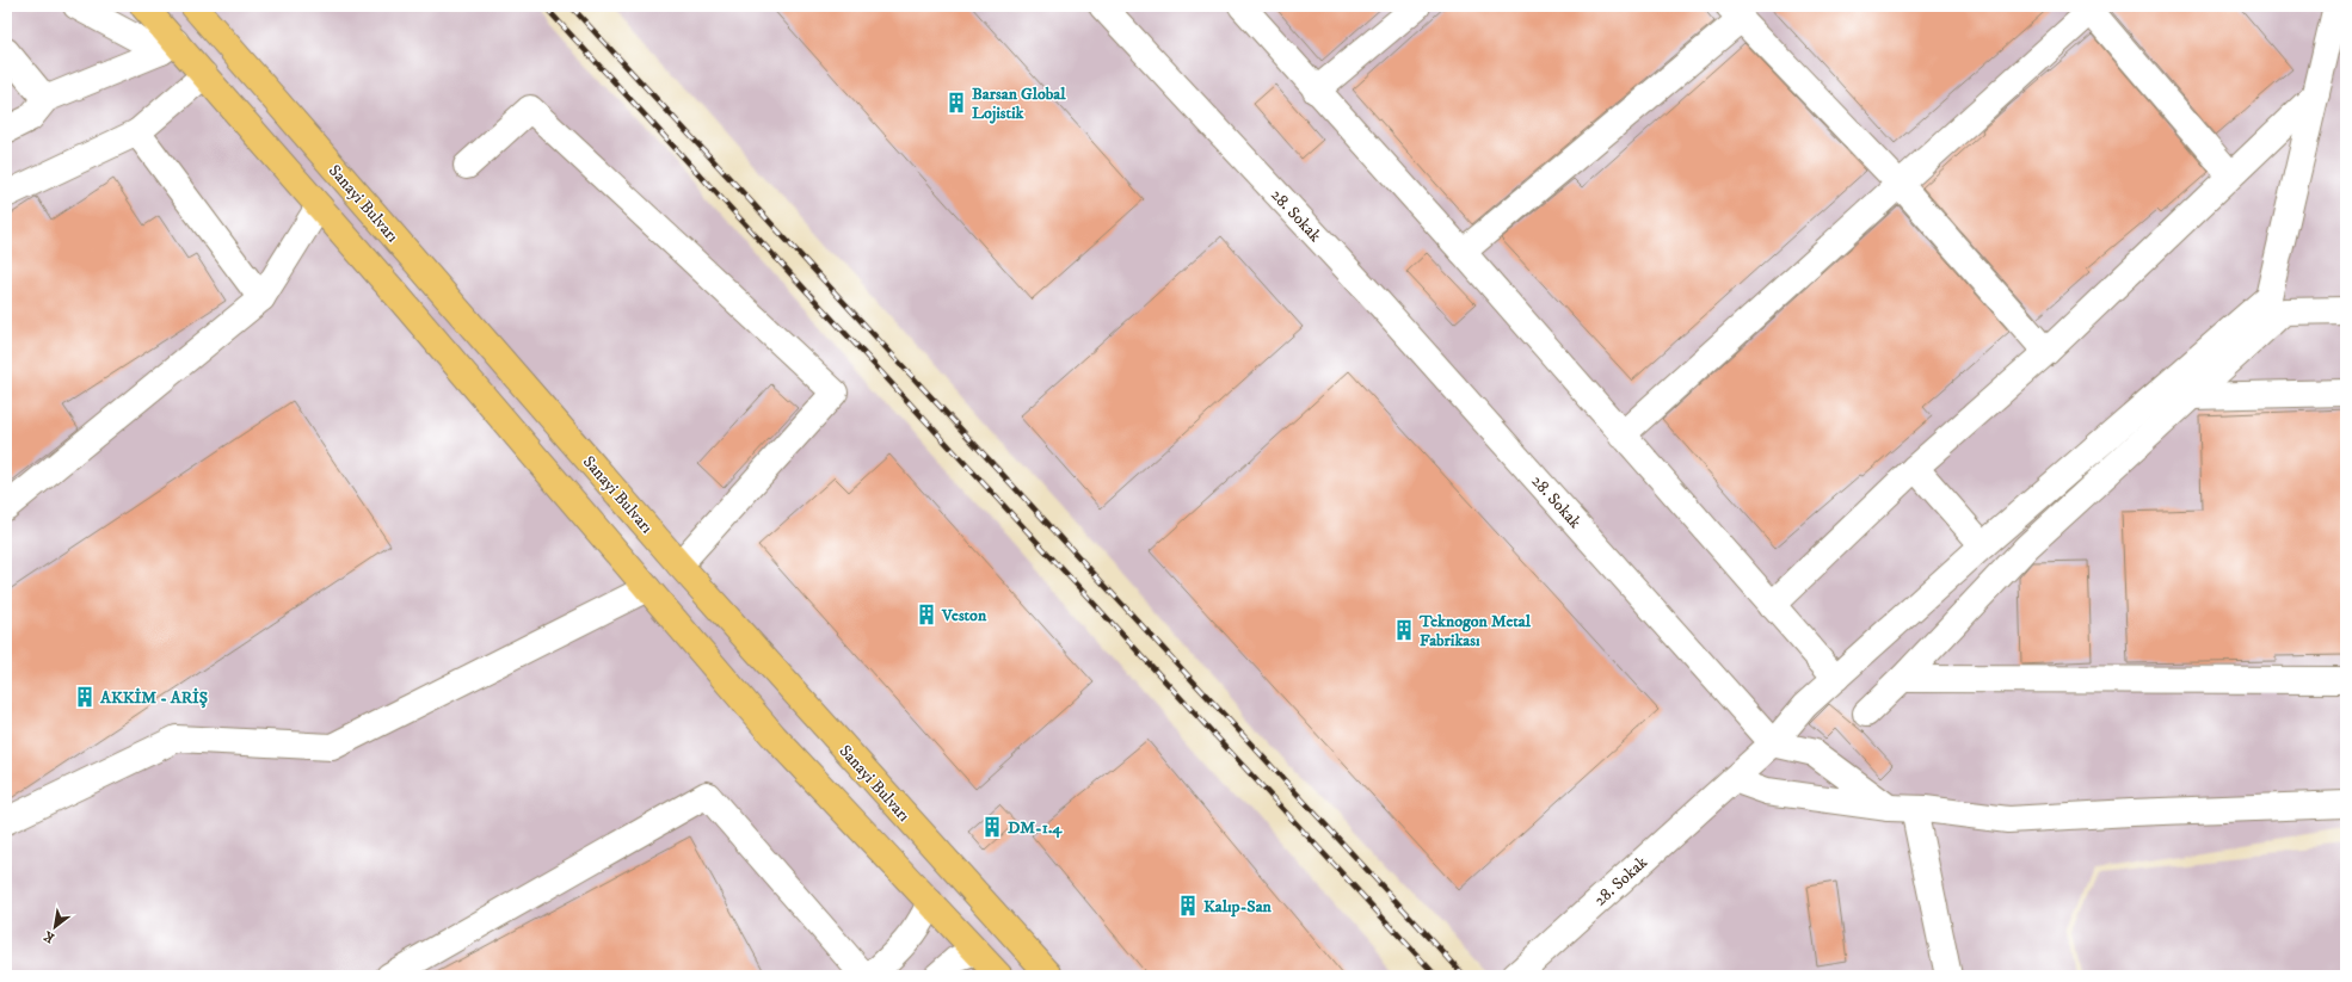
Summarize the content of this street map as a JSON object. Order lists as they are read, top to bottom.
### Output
{
  "streets": {
    "main road": ["Sanayi Bulvarı"],
    "street": ["28. Sokak"]
  },
  "places": {
    "building": [
      "Barsan Global Lojistik",
      "Veston",
      "Teknogon Metal Fabrikası",
      "AKKİM - ARİŞ",
      "DM-1.4",
      "Kalıp-San"
    ]
  },
  "north": "bottom left"
}
